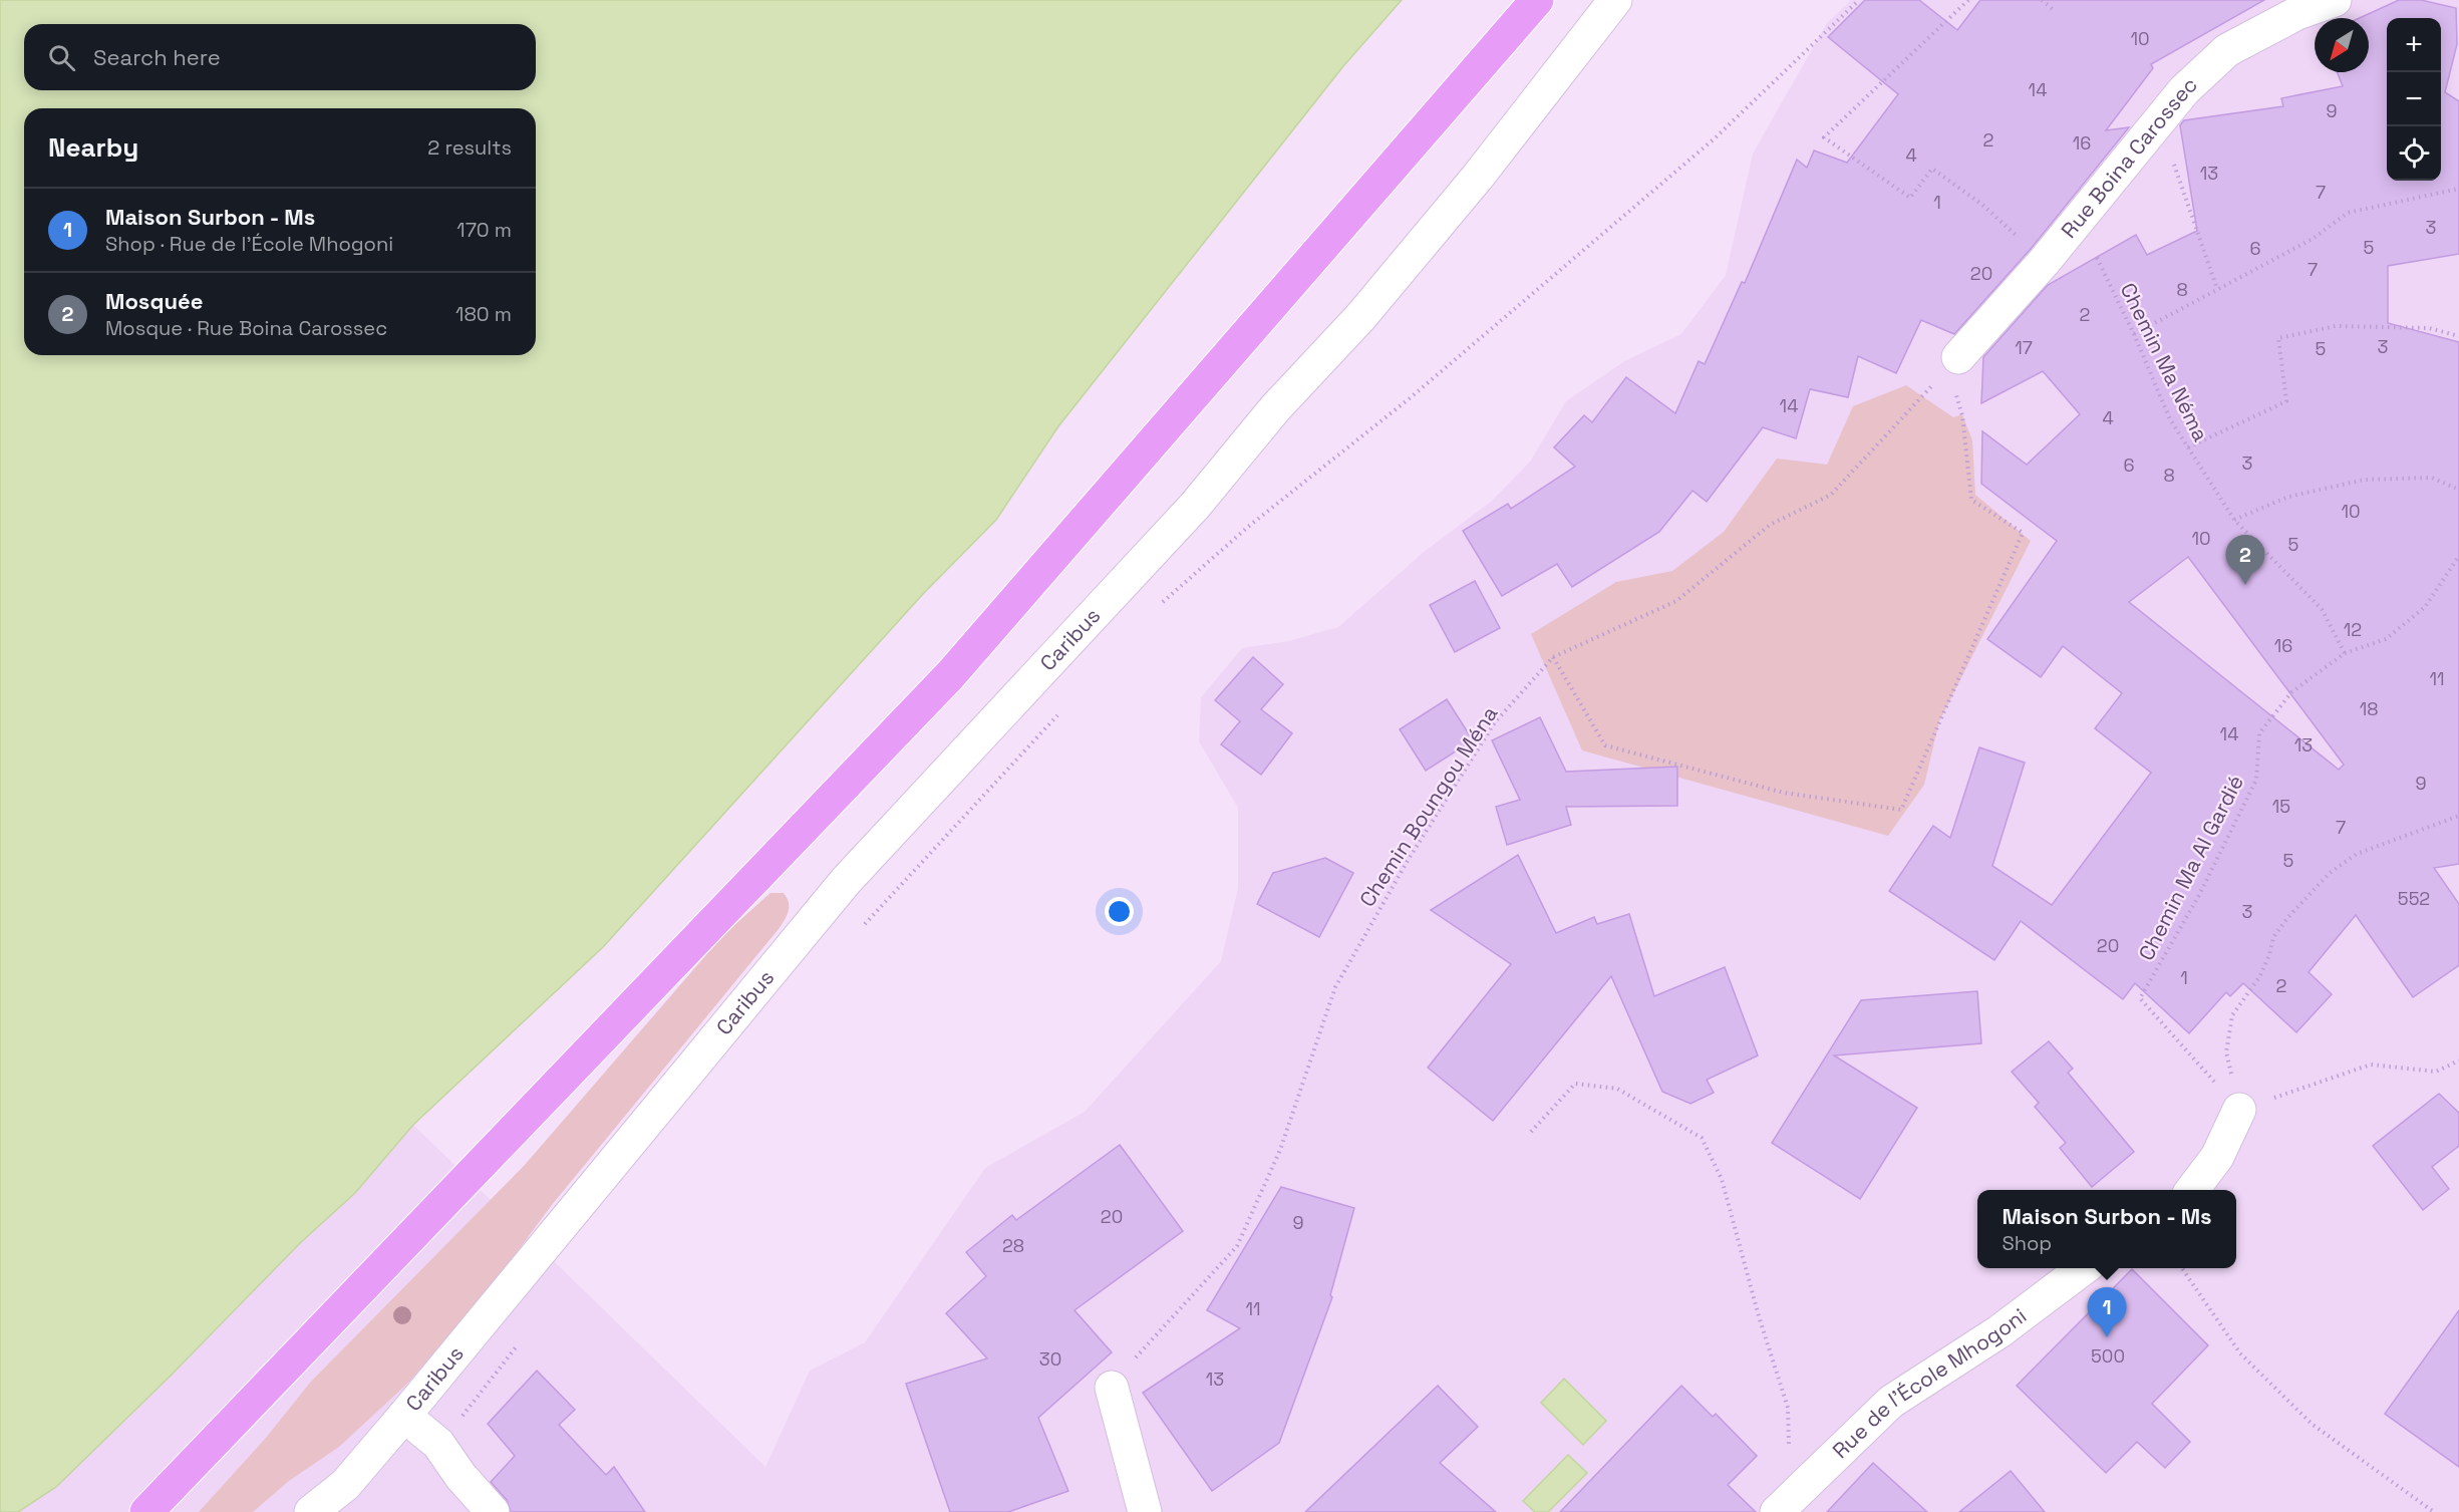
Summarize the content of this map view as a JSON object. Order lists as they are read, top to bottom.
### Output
{
  "streets": {
    "street": ["Rue Boina Carossec", "Caribus", "Rue de l'École Mhogoni"],
    "path": ["Chemin Ma Néma", "Chemin Boungou Ména", "Chemin Ma Al Gardié"]
  },
  "crossings": [
    ["Rue Boina Carossec", "Chemin Ma Néma"],
    ["Rue Boina Carossec", "Chemin Boungou Ména"],
    ["Chemin Ma Néma", "Chemin Ma Al Gardié"]
  ],
  "house_numbers": [
    "10",
    "14",
    "9",
    "2",
    "16",
    "4",
    "13",
    "7",
    "1",
    "3",
    "5",
    "6",
    "7",
    "20",
    "8",
    "2",
    "3",
    "17",
    "5",
    "14",
    "4",
    "3",
    "6",
    "8",
    "10",
    "10",
    "5",
    "12",
    "16",
    "11",
    "18",
    "14",
    "13",
    "9",
    "15",
    "7",
    "5",
    "552",
    "3",
    "20",
    "1",
    "2",
    "20",
    "9",
    "28",
    "11",
    "500",
    "30",
    "13"
  ],
  "north": "bottom left",
  "page": {
    "map_buttons": ["+", "−"],
    "search": "Search here",
    "heading": ["Nearby", "2 results"],
    "list": [
      {
        "mark": "1",
        "name": "Maison Surbon - Ms",
        "note": "Shop · Rue de l'École Mhogoni",
        "value": "170 m"
      },
      {
        "mark": "2",
        "name": "Mosquée",
        "note": "Mosque · Rue Boina Carossec",
        "value": "180 m"
      }
    ],
    "pins": ["2", "1"],
    "popup": ["Maison Surbon - Ms", "Shop"]
  }
}
